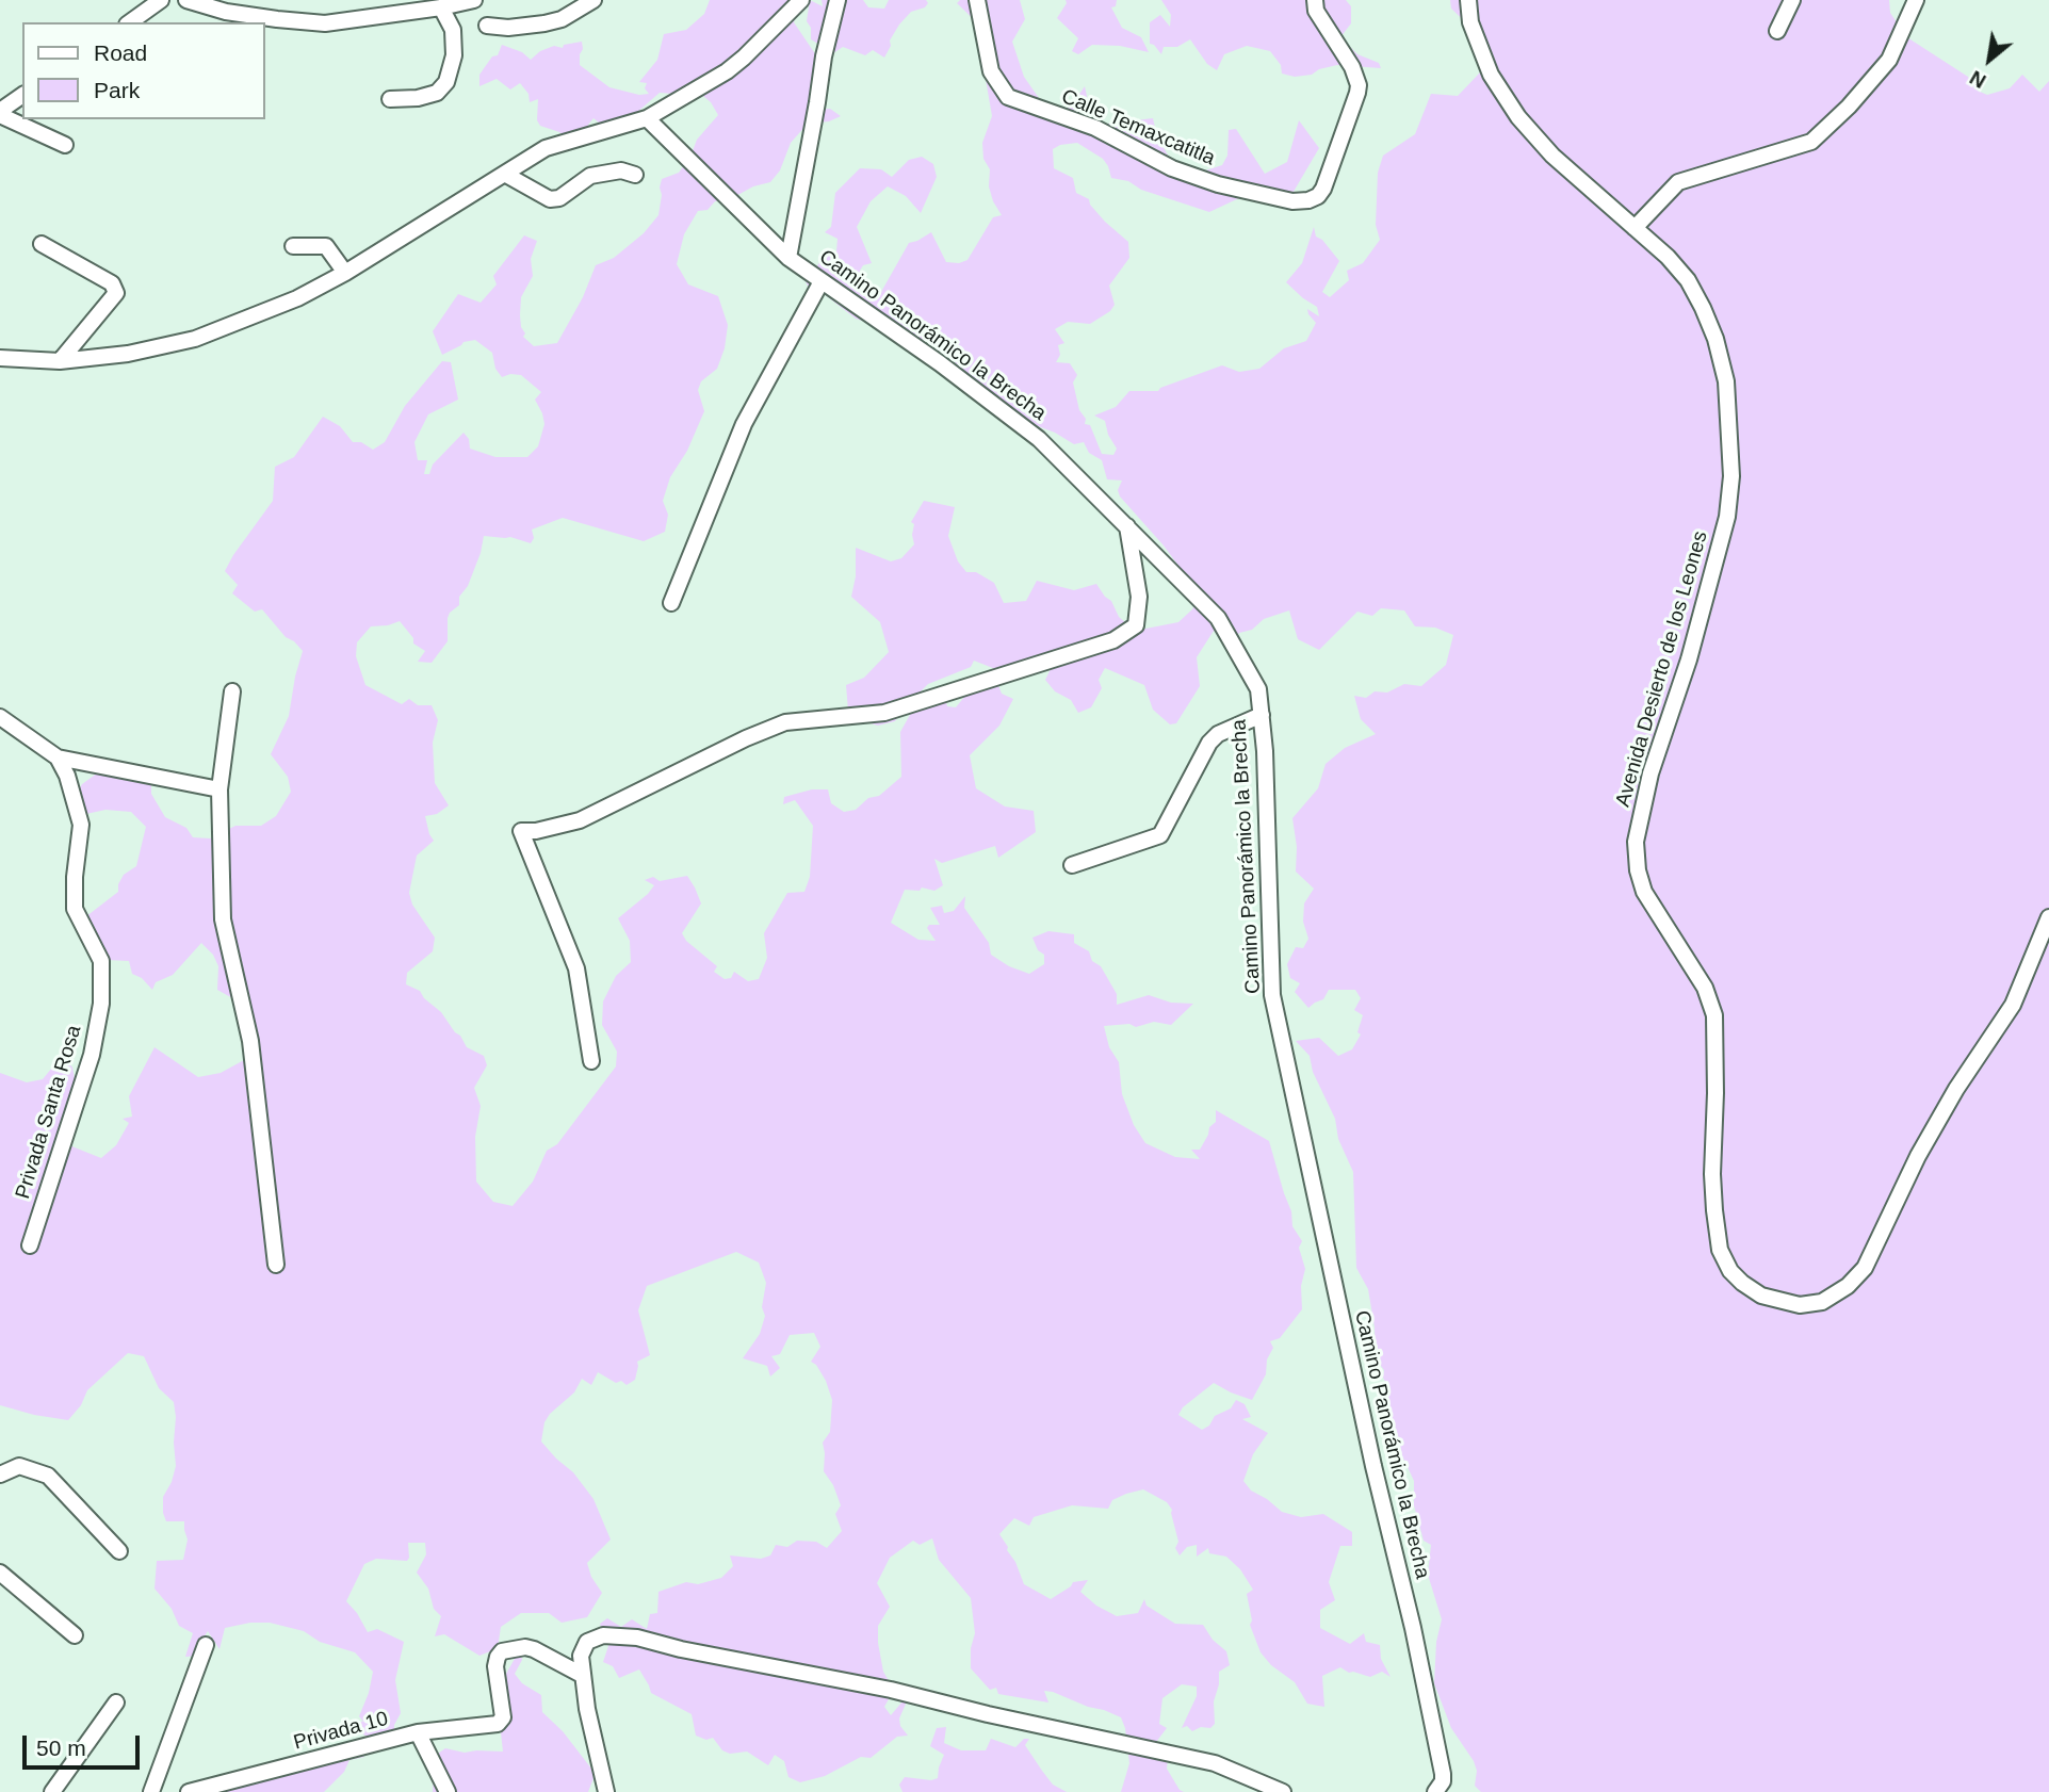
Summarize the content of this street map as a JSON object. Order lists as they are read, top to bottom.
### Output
{
  "streets": {
    "street": [
      "Calle Temaxcatitla",
      "Camino Panorámico la Brecha",
      "Avenida Desierto de los Leones",
      "Privada Santa Rosa",
      "Privada 10"
    ]
  },
  "legend": ["Road", "Park"],
  "scale_bar": "50 m",
  "north": "bottom left"
}
